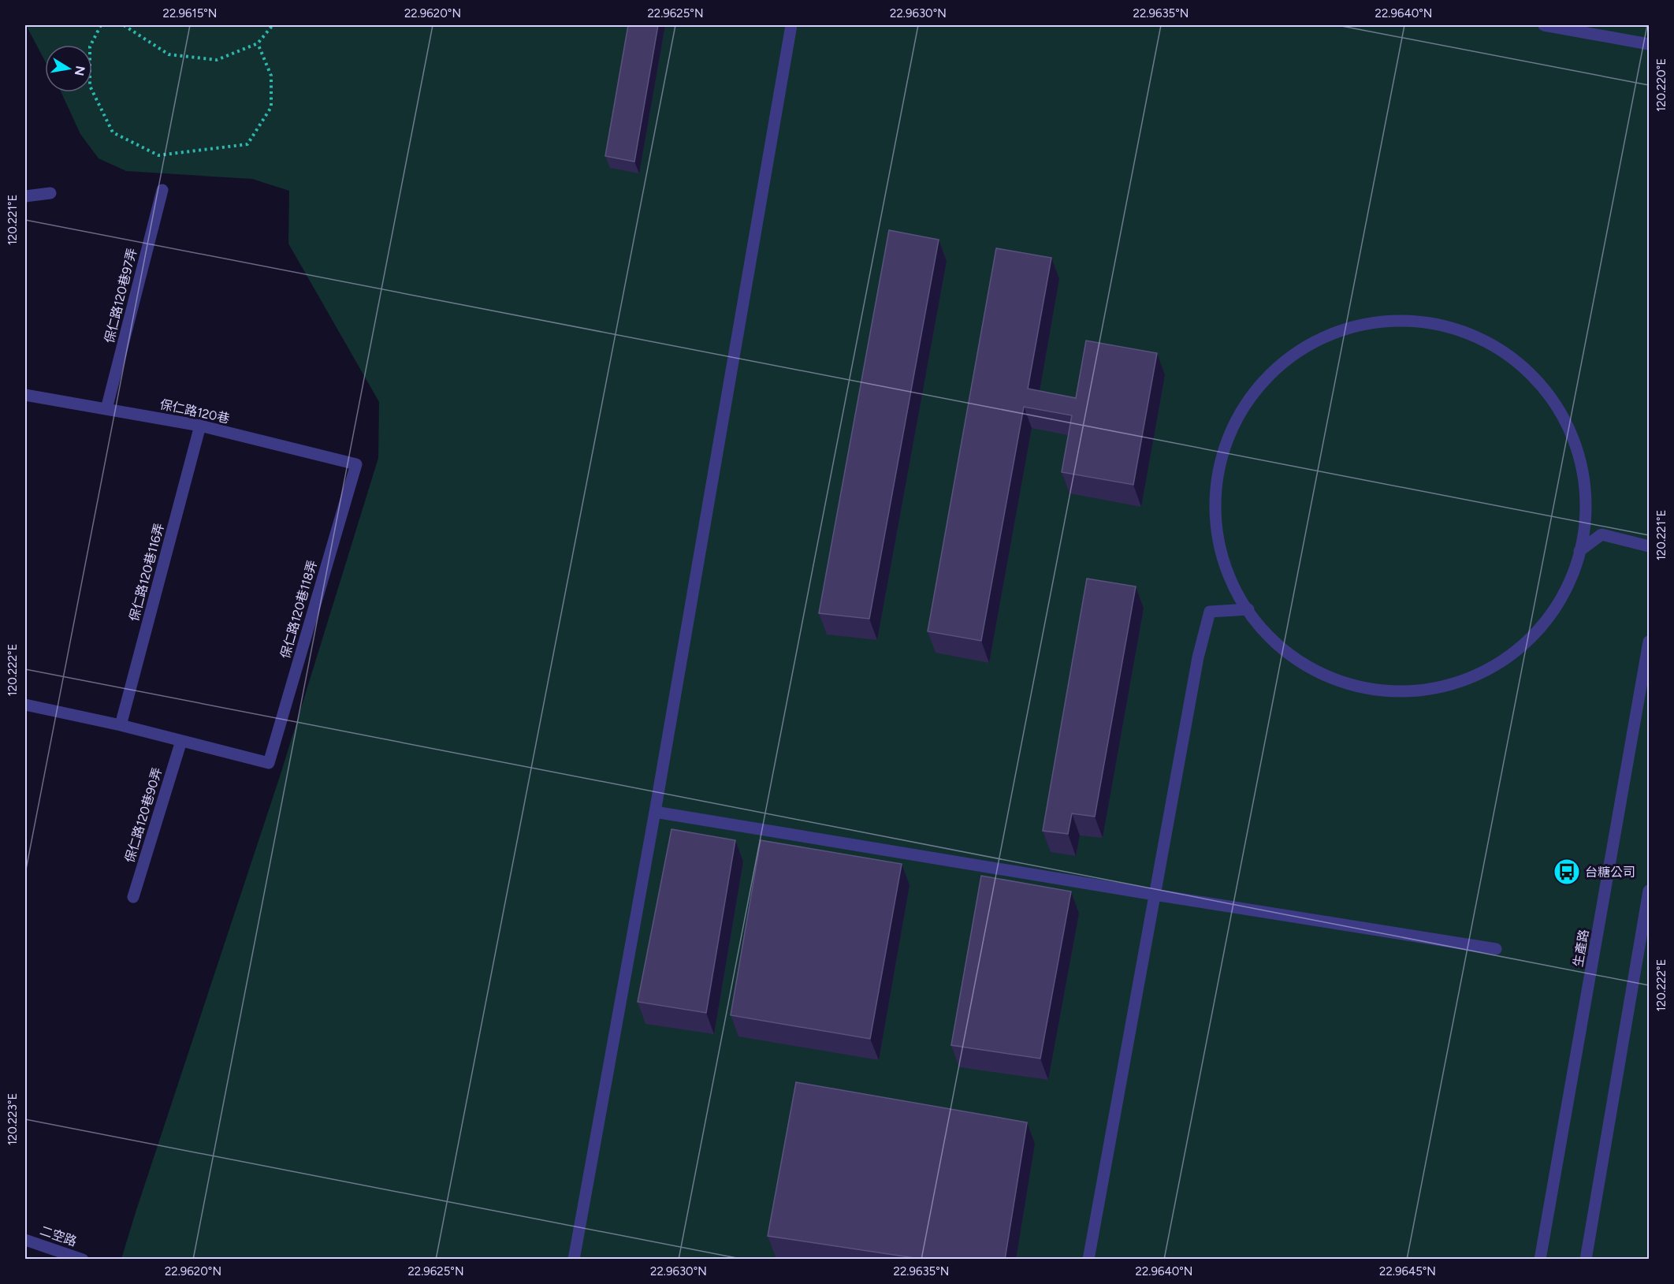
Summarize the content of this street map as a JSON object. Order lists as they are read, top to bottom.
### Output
{
  "streets": {
    "street": [
      "保仁路120巷97弄",
      "保仁路120巷",
      "保仁路120巷116弄",
      "保仁路120巷118弄",
      "保仁路120巷90弄",
      "生產路",
      "二空路"
    ]
  },
  "crossings": [
    ["保仁路120巷97弄", "保仁路120巷"],
    ["保仁路120巷", "保仁路120巷116弄"],
    ["保仁路120巷", "保仁路120巷118弄"],
    ["保仁路120巷118弄", "保仁路120巷90弄"]
  ],
  "places": {
    "bus stop": ["台糖公司"]
  },
  "north": "right",
  "coordinates": [
    "22.9615°N",
    "22.9620°N",
    "22.9625°N",
    "22.9630°N",
    "22.9635°N",
    "22.9640°N",
    "120.220°E",
    "120.221°E",
    "120.222°E",
    "120.223°E",
    "22.9645°N"
  ]
}
